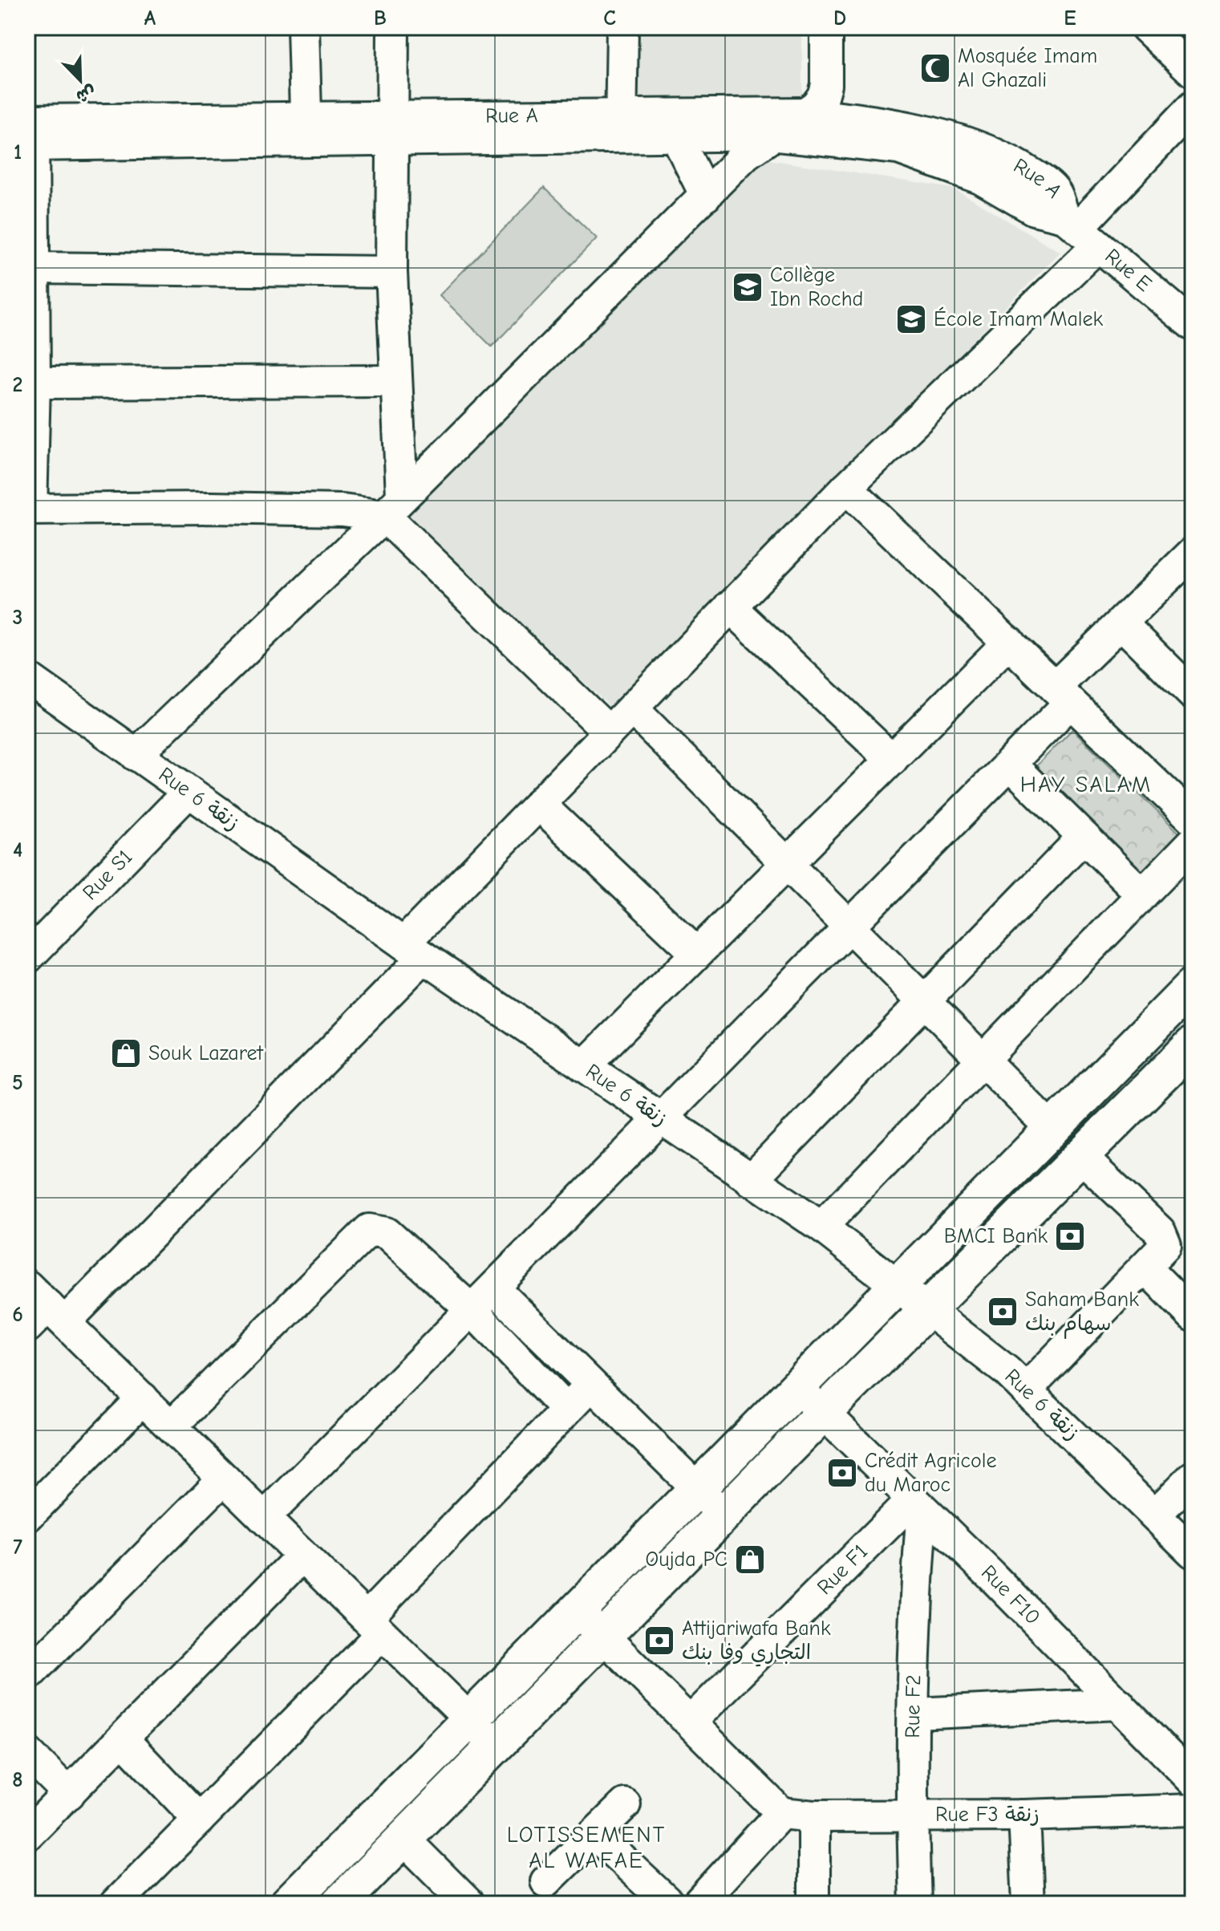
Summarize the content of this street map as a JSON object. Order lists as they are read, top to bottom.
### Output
{
  "streets": {
    "street": [
      "Rue A",
      "Rue E",
      "Rue 6 زنقة",
      "Rue S1",
      "Rue F1",
      "Rue F10",
      "Rue F2",
      "Rue F3 زنقة"
    ]
  },
  "crossings": [
    ["Rue A", "Rue E"],
    ["Rue 6 زنقة", "Rue S1"],
    ["Rue F1", "Rue F10"],
    ["Rue F1", "Rue F2"],
    ["Rue F10", "Rue F2"],
    ["Rue F2", "Rue F3 زنقة"]
  ],
  "districts": ["HAY SALAM", "LOTISSEMENT AL WAFAE"],
  "places": {
    "mosque": ["Mosquée Imam Al Ghazali"],
    "school or university": ["Collège Ibn Rochd", "École Imam Malek"],
    "shop": ["Souk Lazaret", "Oujda PC"],
    "bank": [
      "BMCI Bank",
      "Saham Bank سهام بنك",
      "Crédit Agricole du Maroc",
      "Attijariwafa Bank التجاري وفا بنك"
    ]
  },
  "north": "bottom right",
  "grid": {
    "columns": [
      "A",
      "B",
      "C",
      "D",
      "E"
    ],
    "rows": [
      "1",
      "2",
      "3",
      "4",
      "5",
      "6",
      "7",
      "8"
    ]
  }
}
